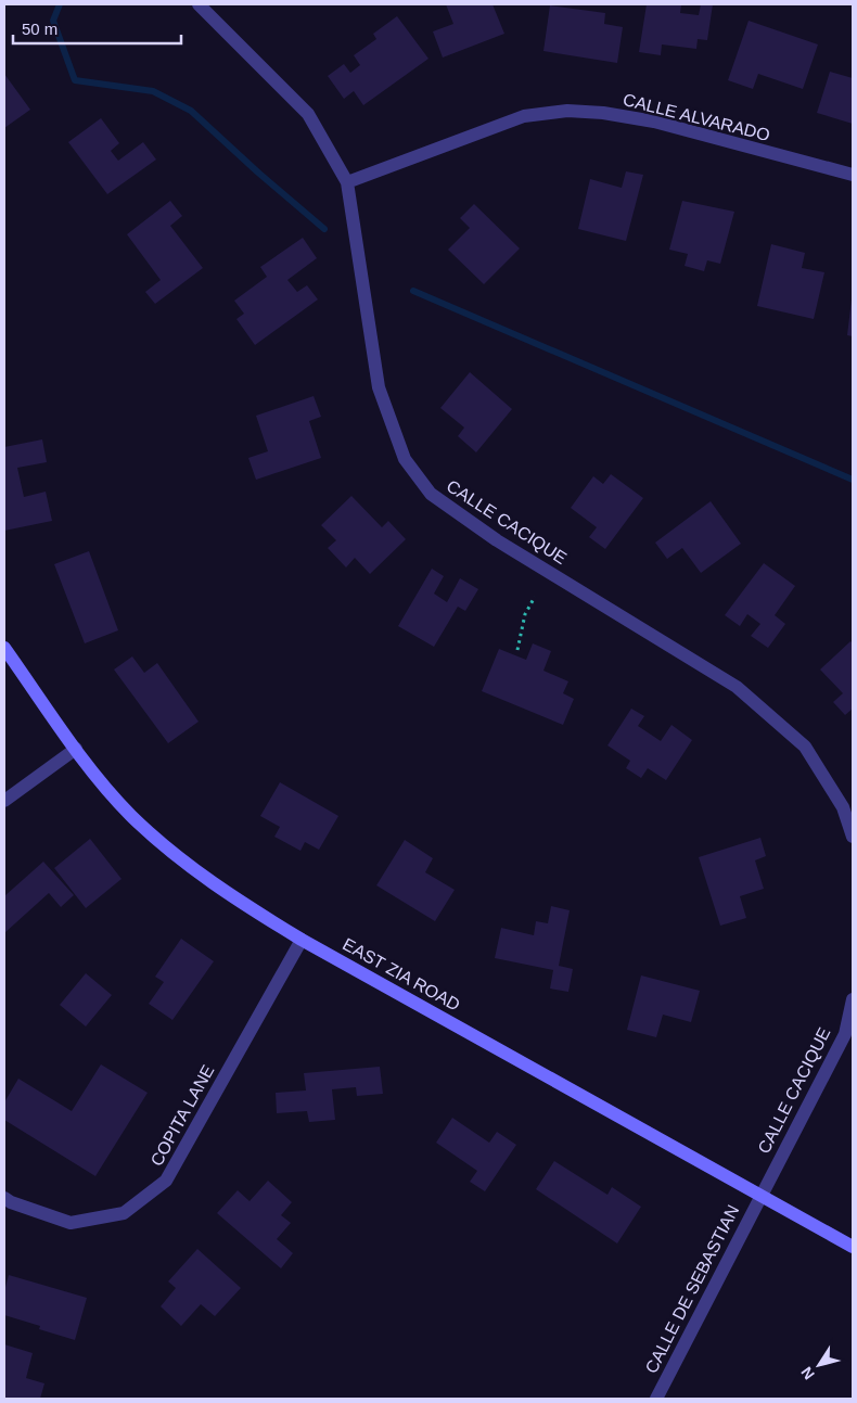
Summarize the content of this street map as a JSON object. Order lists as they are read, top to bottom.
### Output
{
  "streets": {
    "street": [
      "CALLE ALVARADO",
      "CALLE CACIQUE",
      "EAST ZIA ROAD",
      "COPITA LANE",
      "CALLE DE SEBASTIAN"
    ]
  },
  "crossings": [
    ["CALLE ALVARADO", "CALLE CACIQUE"],
    ["CALLE CACIQUE", "EAST ZIA ROAD"],
    ["CALLE CACIQUE", "CALLE DE SEBASTIAN"],
    ["EAST ZIA ROAD", "COPITA LANE"],
    ["EAST ZIA ROAD", "CALLE DE SEBASTIAN"]
  ],
  "scale_bar": "50 m",
  "north": "bottom left"
}
